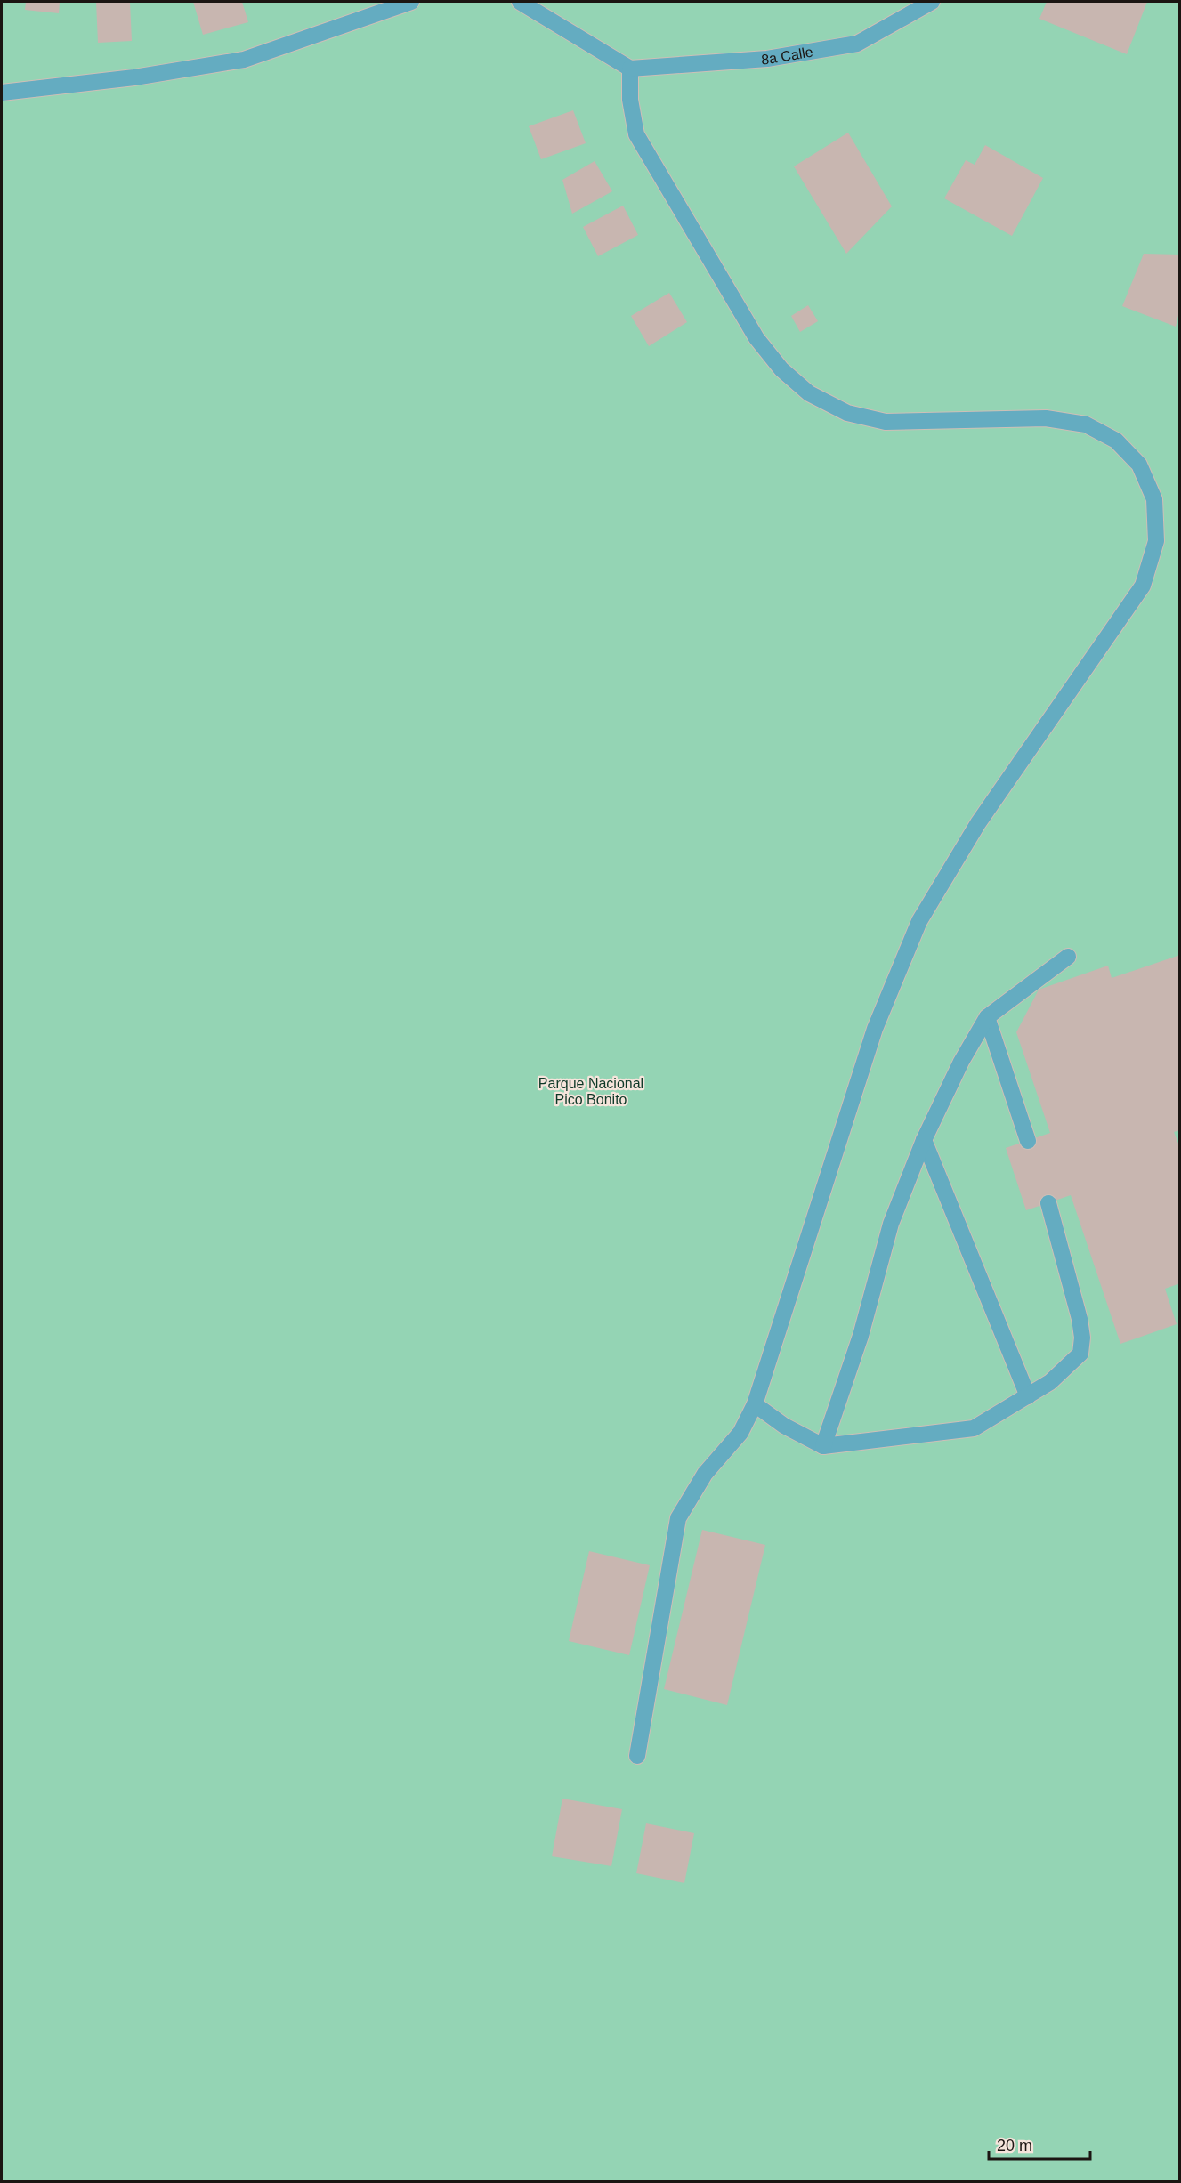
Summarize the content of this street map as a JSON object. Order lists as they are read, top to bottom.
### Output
{
  "streets": {
    "street": ["8a Calle"]
  },
  "parks": ["Parque Nacional Pico Bonito"],
  "scale_bar": "20 m"
}
